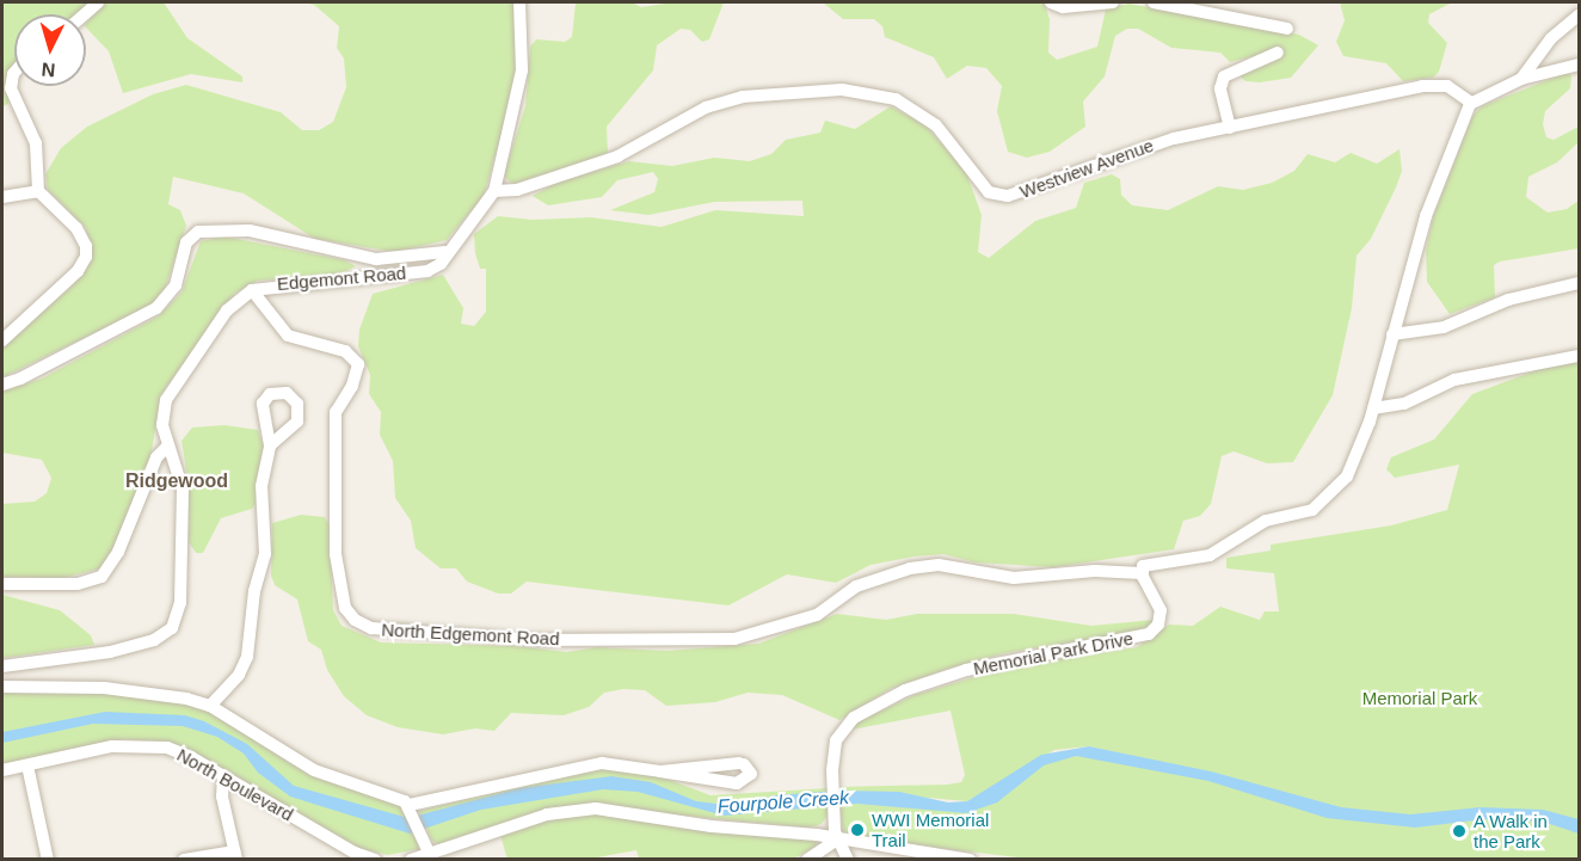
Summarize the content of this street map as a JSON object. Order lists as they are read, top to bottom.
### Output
{
  "streets": {
    "street": [
      "Westview Avenue",
      "Edgemont Road",
      "North Edgemont Road",
      "Memorial Park Drive",
      "North Boulevard"
    ]
  },
  "crossings": [
    ["Westview Avenue", "Edgemont Road"],
    ["Edgemont Road", "North Edgemont Road"],
    ["North Edgemont Road", "Memorial Park Drive"]
  ],
  "districts": ["Ridgewood"],
  "water": ["Fourpole Creek"],
  "parks": ["Memorial Park"],
  "places": ["WWI Memorial Trail", "A Walk in the Park"],
  "north": "bottom"
}
